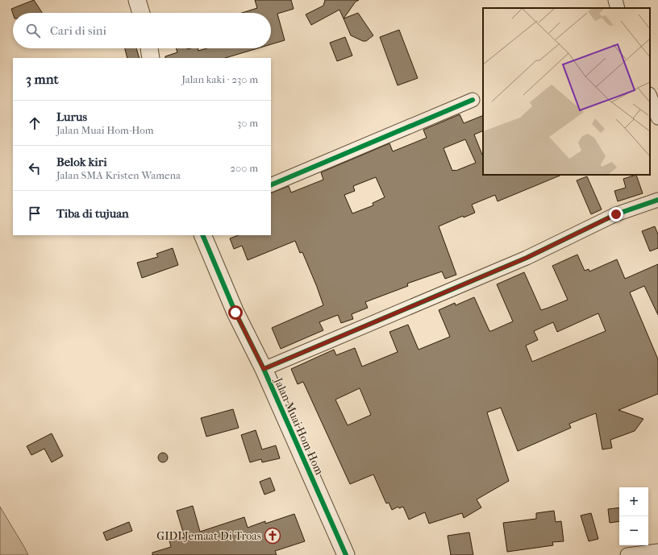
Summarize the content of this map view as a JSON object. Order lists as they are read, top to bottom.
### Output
{
  "streets": {
    "street": ["Jalan Muai Hom-Hom"]
  },
  "places": {
    "church": ["GIDI Jemaat Di Troas"]
  },
  "page": {
    "search": "Cari di sini",
    "heading": ["3 mnt", "Jalan kaki · 230 m"],
    "list": [
      ["Lurus", "Jalan Muai Hom-Hom", "30 m"],
      ["Belok kiri", "Jalan SMA Kristen Wamena", "200 m"],
      "Tiba di tujuan"
    ],
    "map_buttons": ["+", "−"]
  }
}
